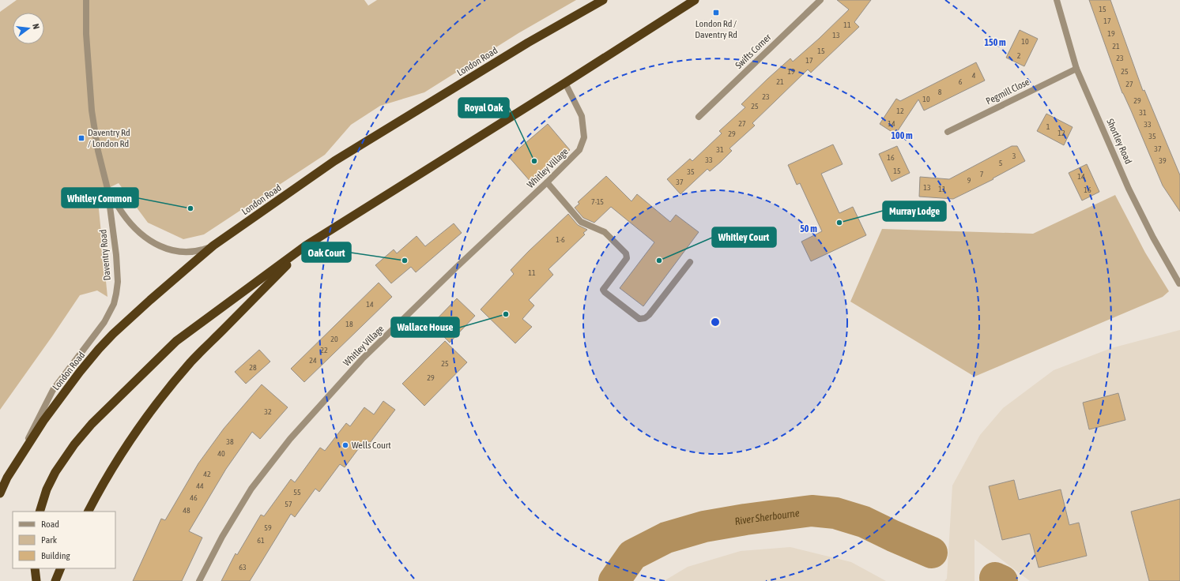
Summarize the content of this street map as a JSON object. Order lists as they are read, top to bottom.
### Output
{
  "streets": {
    "highway": ["London Road"],
    "street": [
      "Swifts Corner",
      "Pegmill Close",
      "Shortley Road",
      "Whitley Village",
      "Daventry Road"
    ]
  },
  "crossings": [
    ["London Road", "Daventry Road"],
    ["Pegmill Close", "Shortley Road"]
  ],
  "water": ["River Sherbourne"],
  "places": {
    "transit": ["London Rd / Daventry Rd", "Daventry Rd / London Rd"],
    "other": [
      "Royal Oak",
      "Whitley Common",
      "Murray Lodge",
      "Oak Court",
      "Whitley Court",
      "Wallace House",
      "Wells Court"
    ]
  },
  "house_numbers": [
    "15",
    "17",
    "11",
    "19",
    "13",
    "10",
    "21",
    "15",
    "2",
    "23",
    "17",
    "19",
    "25",
    "4",
    "21",
    "6",
    "27",
    "8",
    "23",
    "10",
    "29",
    "25",
    "12",
    "31",
    "27",
    "14",
    "33",
    "1",
    "12",
    "29",
    "35",
    "37",
    "31",
    "3",
    "16",
    "33",
    "39",
    "5",
    "15",
    "35",
    "7",
    "14",
    "9",
    "37",
    "13",
    "11",
    "16",
    "7-15",
    "1-6",
    "11",
    "14",
    "18",
    "20",
    "22",
    "24",
    "25",
    "28",
    "29",
    "32",
    "38",
    "40",
    "42",
    "44",
    "55",
    "46",
    "57",
    "48",
    "59",
    "61",
    "63"
  ],
  "legend": ["Road", "Park", "Building"],
  "north": "right",
  "rings": ["150 m", "100 m", "50 m"]
}
